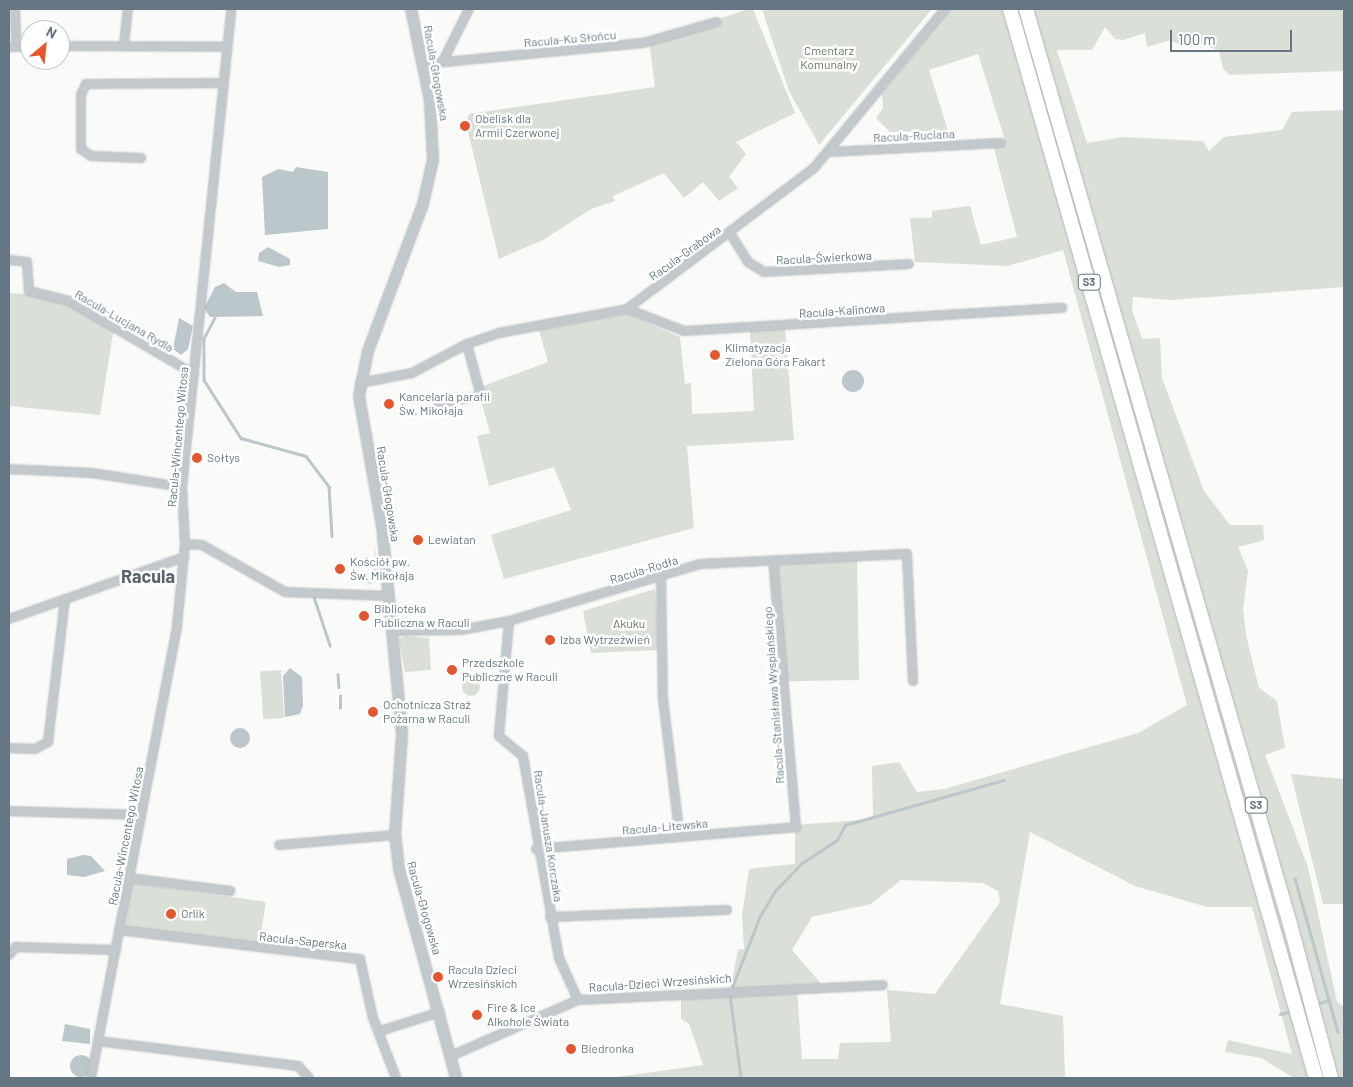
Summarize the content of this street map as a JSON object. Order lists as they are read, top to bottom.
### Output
{
  "streets": {
    "highway": ["S3"],
    "street": [
      "Racula-Ku Słońcu",
      "Racula-Głogowska",
      "Racula-Ruciana",
      "Racula-Grabowa",
      "Racula-Świerkowa",
      "Racula-Kalinowa",
      "Racula-Lucjana Rydla",
      "Racula-Wincentego Witosa",
      "Racula-Rodła",
      "Racula-Stanisława Wyspiańskiego",
      "Racula-Litewska",
      "Racula-Janusza Korczaka",
      "Racula-Saperska",
      "Racula-Dzieci Wrzesińskich"
    ]
  },
  "crossings": [
    ["Racula-Ku Słońcu", "Racula-Głogowska"],
    ["Racula-Głogowska", "Racula-Grabowa"],
    ["Racula-Głogowska", "Racula-Rodła"],
    ["Racula-Głogowska", "Racula-Dzieci Wrzesińskich"],
    ["Racula-Ruciana", "Racula-Grabowa"],
    ["Racula-Grabowa", "Racula-Świerkowa"],
    ["Racula-Grabowa", "Racula-Kalinowa"],
    ["Racula-Lucjana Rydla", "Racula-Wincentego Witosa"],
    ["Racula-Wincentego Witosa", "Racula-Saperska"],
    ["Racula-Rodła", "Racula-Stanisława Wyspiańskiego"],
    ["Racula-Rodła", "Racula-Janusza Korczaka"],
    ["Racula-Stanisława Wyspiańskiego", "Racula-Litewska"],
    ["Racula-Litewska", "Racula-Janusza Korczaka"],
    ["Racula-Janusza Korczaka", "Racula-Dzieci Wrzesińskich"]
  ],
  "districts": ["Racula"],
  "parks": ["Cmentarz Komunalny", "Akuku"],
  "places": [
    "Obelisk dla Armii Czerwonej",
    "Klimatyzacja Zielona Góra Fakart",
    "Kancelaria parafii Św. Mikołaja",
    "Sołtys",
    "Lewiatan",
    "Kościół pw. Św. Mikołaja",
    "Biblioteka Publiczna w Raculi",
    "Izba Wytrzeźwień",
    "Przedszkole Publiczne w Raculi",
    "Ochotnicza Straż Pożarna w Raculi",
    "Orlik",
    "Racula Dzieci Wrzesińskich",
    "Fire & Ice Alkohole Świata",
    "Biedronka"
  ],
  "scale_bar": "100 m",
  "north": "top right"
}
